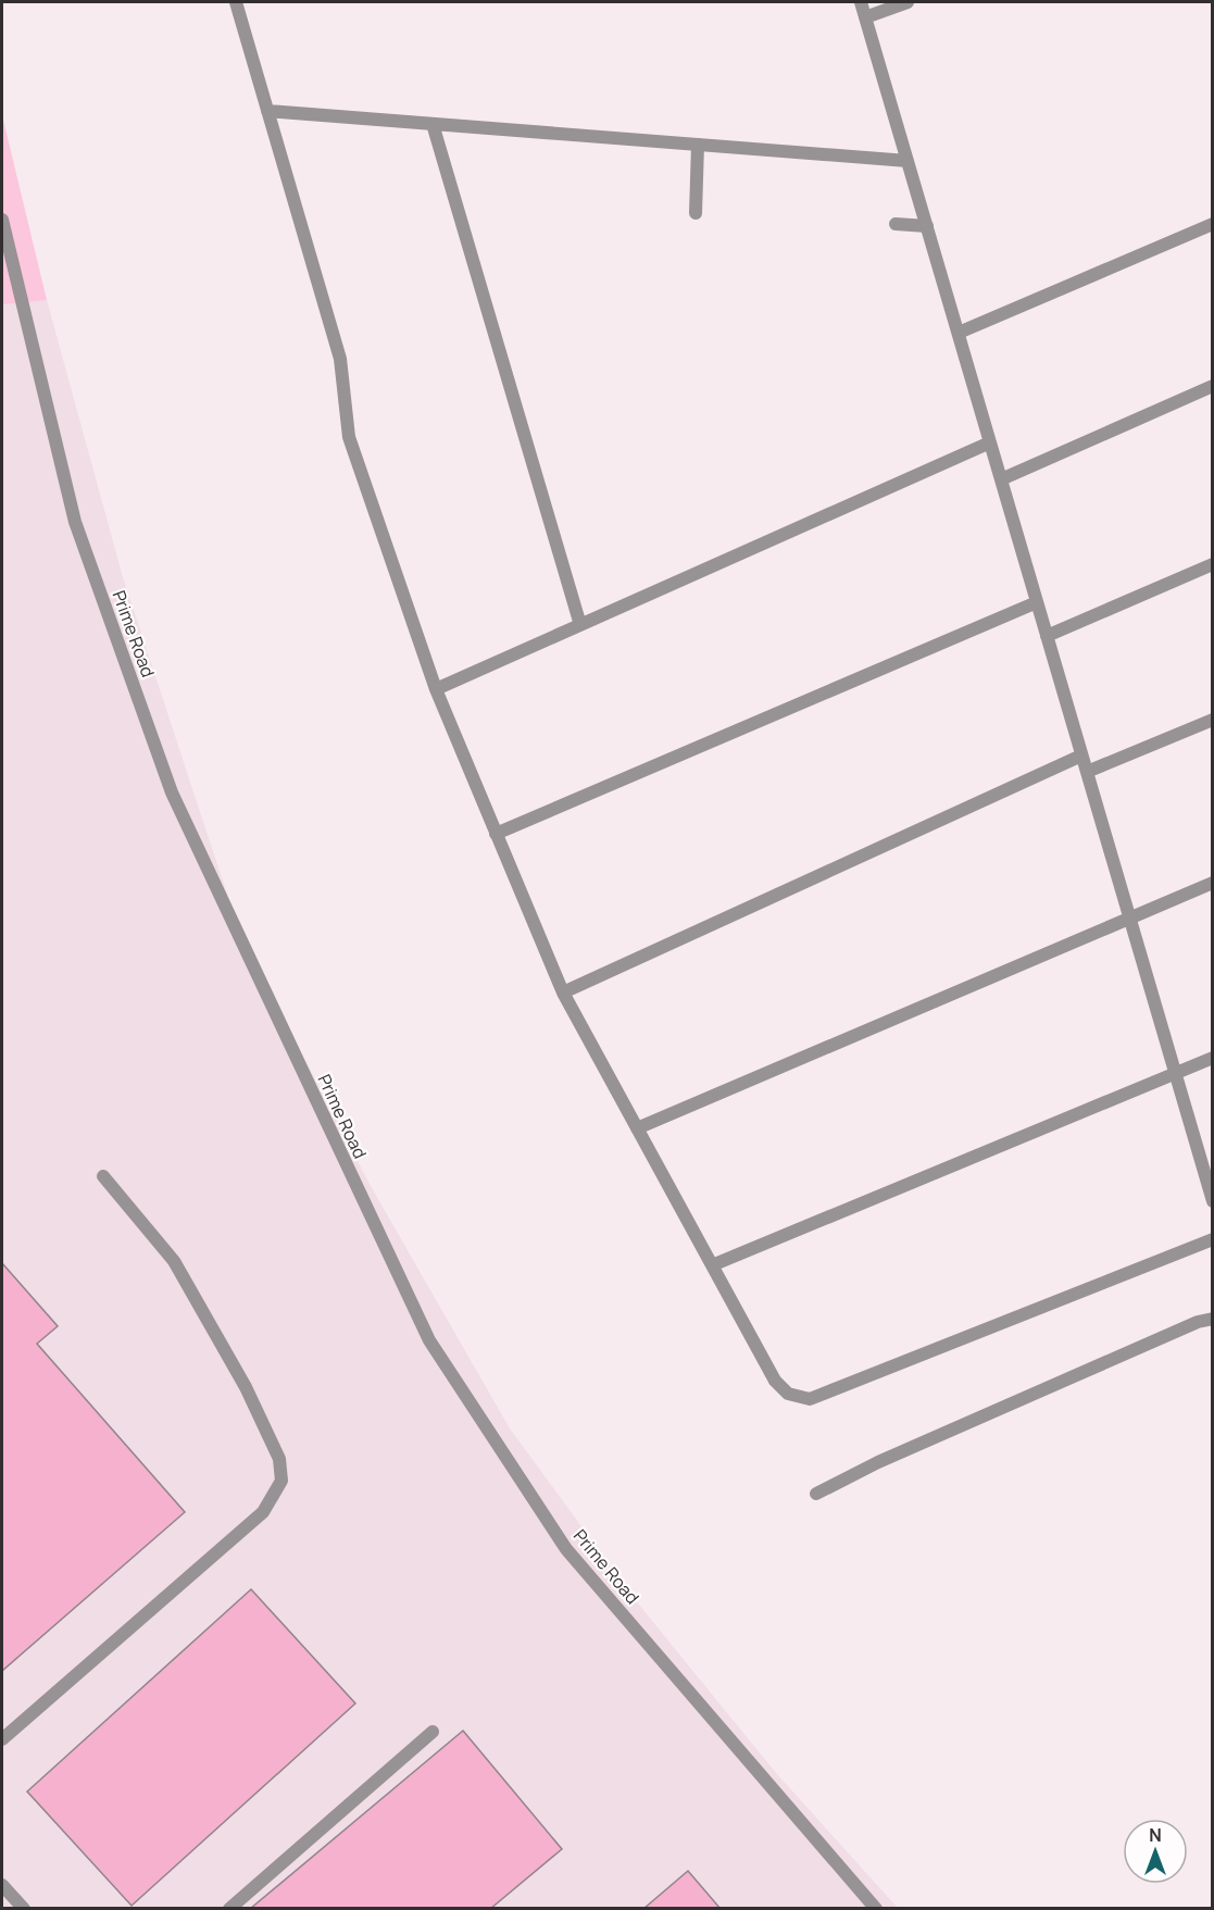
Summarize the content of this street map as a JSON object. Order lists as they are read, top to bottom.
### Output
{
  "streets": {
    "street": ["Prime Road"]
  },
  "north": "top"
}
